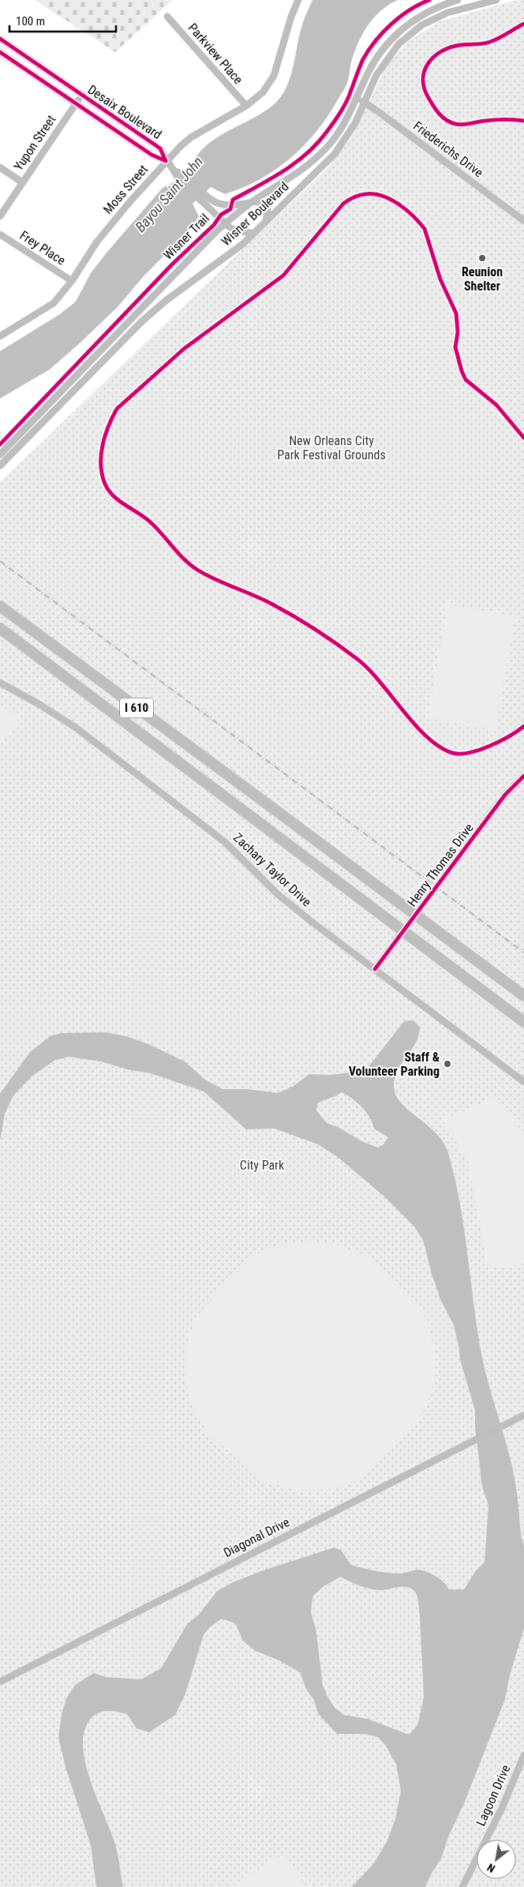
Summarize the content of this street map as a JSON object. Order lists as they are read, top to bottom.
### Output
{
  "streets": {
    "highway": ["I 610"],
    "street": [
      "Parkview Place",
      "Desaix Boulevard",
      "Yupon Street",
      "Friederichs Drive",
      "Moss Street",
      "Wisner Boulevard",
      "Frey Place",
      "Henry Thomas Drive",
      "Zachary Taylor Drive",
      "Diagonal Drive",
      "Lagoon Drive"
    ],
    "cycle path": ["Wisner Trail"]
  },
  "crossings": [
    ["Parkview Place", "Moss Street"],
    ["Desaix Boulevard", "Yupon Street"],
    ["Desaix Boulevard", "Moss Street"],
    ["Desaix Boulevard", "Wisner Boulevard"],
    ["Friederichs Drive", "Wisner Boulevard"],
    ["Moss Street", "Frey Place"],
    ["Henry Thomas Drive", "Zachary Taylor Drive"]
  ],
  "water": ["Bayou Saint John"],
  "parks": ["New Orleans City Park Festival Grounds", "City Park"],
  "places": ["Reunion Shelter", "Staff & Volunteer Parking"],
  "scale_bar": "100 m",
  "north": "bottom left"
}
